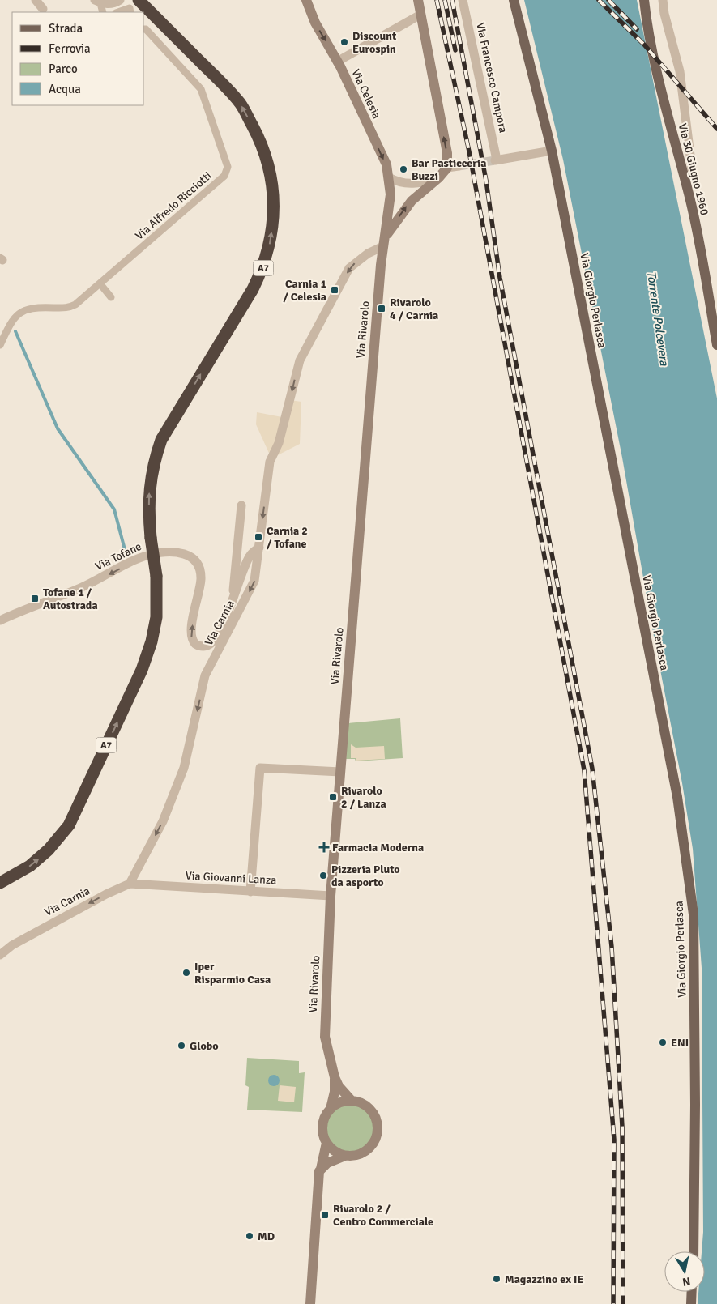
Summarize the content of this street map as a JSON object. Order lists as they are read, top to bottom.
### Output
{
  "streets": {
    "highway": ["A7"],
    "main road": [
      "Via Celesia",
      "Via 30 Giugno 1960",
      "Via Giorgio Perlasca",
      "Via Rivarolo"
    ],
    "street": [
      "Via Francesco Campora",
      "Via Alfredo Ricciotti",
      "Via Tofane",
      "Via Carnia",
      "Via Giovanni Lanza"
    ]
  },
  "crossings": [
    ["Via Francesco Campora", "Via Giorgio Perlasca"],
    ["Via Celesia", "Via Rivarolo"],
    ["Via Rivarolo", "Via Carnia"],
    ["Via Rivarolo", "Via Giovanni Lanza"],
    ["Via Tofane", "Via Carnia"],
    ["Via Carnia", "Via Giovanni Lanza"]
  ],
  "one_way": ["Via Carnia"],
  "water": ["Torrente Polcevera"],
  "places": {
    "other": [
      "Discount Eurospin",
      "Bar Pasticceria Buzzi",
      "Pizzeria Pluto da asporto",
      "Iper Risparmio Casa",
      "ENI",
      "Globo",
      "MD",
      "Magazzino ex IE"
    ],
    "transit": [
      "Carnia 1 / Celesia",
      "Rivarolo 4 / Carnia",
      "Carnia 2 / Tofane",
      "Tofane 1 / Autostrada",
      "Rivarolo 2 / Lanza",
      "Rivarolo 2 / Centro Commerciale"
    ],
    "health": ["Farmacia Moderna"]
  },
  "legend": [
    "Strada",
    "Ferrovia",
    "Parco",
    "Acqua"
  ],
  "north": "bottom"
}
